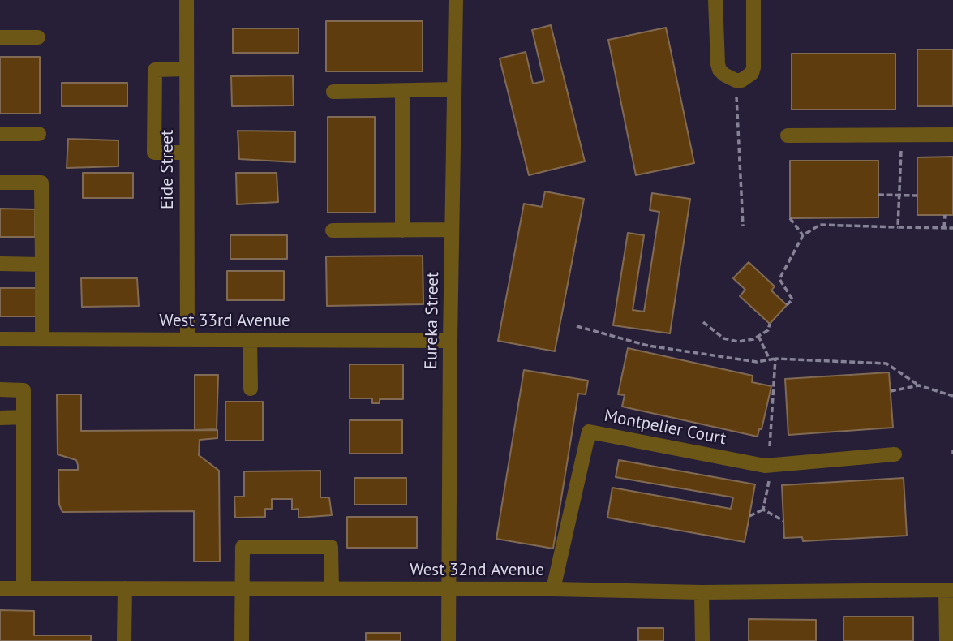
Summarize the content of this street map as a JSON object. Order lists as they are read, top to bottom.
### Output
{
  "streets": {
    "street": [
      "Eide Street",
      "Eureka Street",
      "West 33rd Avenue",
      "Montpelier Court",
      "West 32nd Avenue"
    ]
  },
  "crossings": [
    ["Eide Street", "West 33rd Avenue"],
    ["Eureka Street", "West 33rd Avenue"],
    ["Eureka Street", "West 32nd Avenue"],
    ["Montpelier Court", "West 32nd Avenue"]
  ]
}
